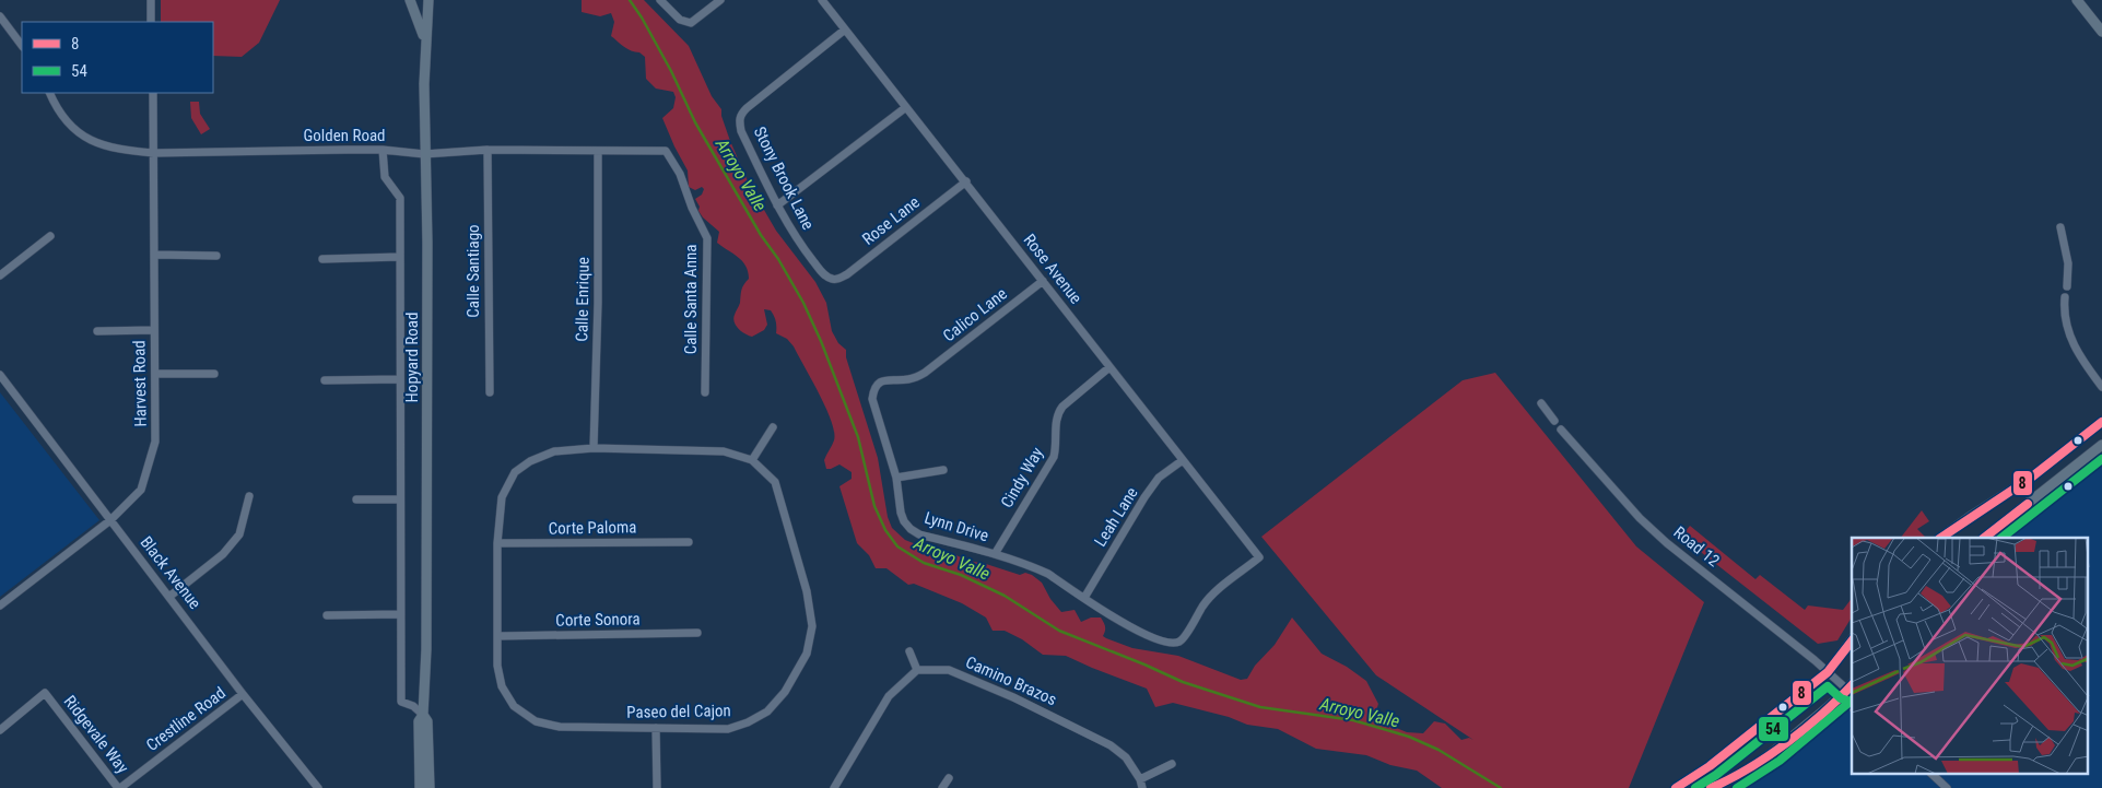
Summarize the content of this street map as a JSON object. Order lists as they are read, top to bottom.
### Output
{
  "streets": {
    "main road": ["Hopyard Road"],
    "street": [
      "Golden Road",
      "Stony Brook Lane",
      "Rose Lane",
      "Rose Avenue",
      "Calle Santiago",
      "Calle Enrique",
      "Calle Santa Anna",
      "Calico Lane",
      "Harvest Road",
      "Cindy Way",
      "Leah Lane",
      "Lynn Drive",
      "Corte Paloma",
      "Road 12",
      "Black Avenue",
      "Corte Sonora",
      "Camino Brazos",
      "Paseo del Cajon",
      "Crestline Road",
      "Ridgevale Way"
    ]
  },
  "crossings": [
    ["Golden Road", "Calle Santiago"],
    ["Golden Road", "Calle Enrique"],
    ["Golden Road", "Calle Santa Anna"],
    ["Golden Road", "Hopyard Road"],
    ["Golden Road", "Harvest Road"],
    ["Stony Brook Lane", "Rose Lane"],
    ["Stony Brook Lane", "Rose Avenue"],
    ["Rose Lane", "Rose Avenue"],
    ["Rose Avenue", "Calico Lane"],
    ["Rose Avenue", "Cindy Way"],
    ["Rose Avenue", "Leah Lane"],
    ["Rose Avenue", "Lynn Drive"],
    ["Calle Enrique", "Paseo del Cajon"],
    ["Calico Lane", "Lynn Drive"],
    ["Harvest Road", "Black Avenue"],
    ["Cindy Way", "Lynn Drive"],
    ["Leah Lane", "Lynn Drive"],
    ["Corte Paloma", "Paseo del Cajon"],
    ["Black Avenue", "Crestline Road"],
    ["Corte Sonora", "Paseo del Cajon"],
    ["Crestline Road", "Ridgevale Way"]
  ],
  "water": ["Arroyo Valle"],
  "lines": ["transit line 8", "transit line 54"],
  "legend": ["8", "54"]
}
